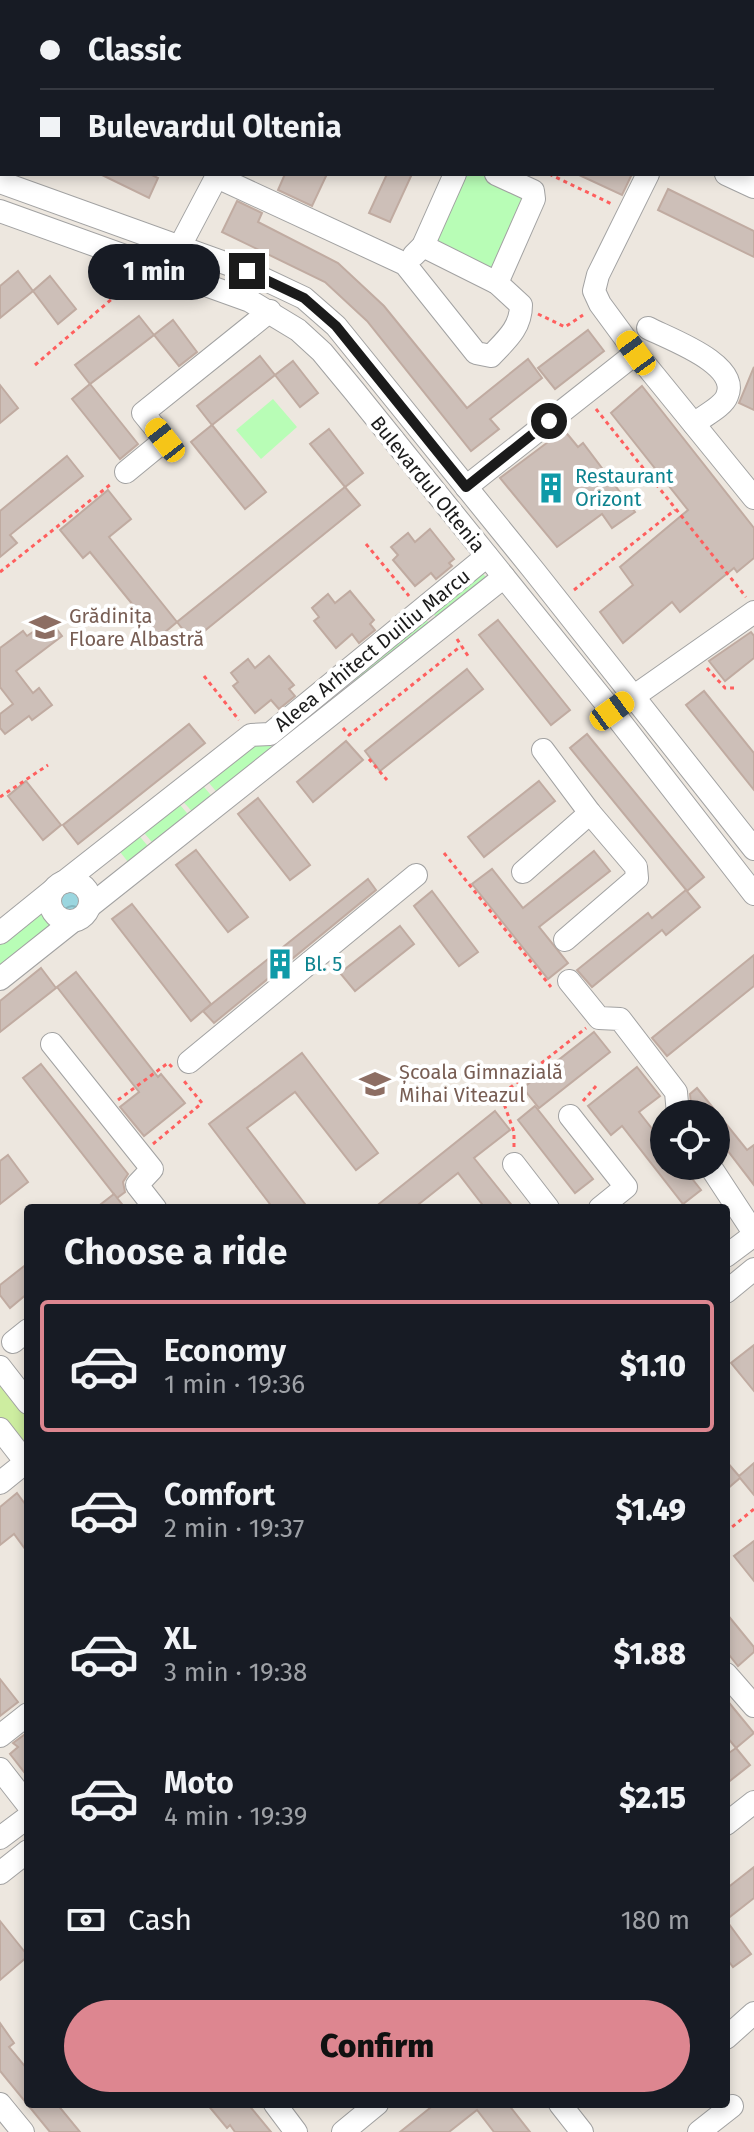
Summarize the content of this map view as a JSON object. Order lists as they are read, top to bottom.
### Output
{
  "streets": {
    "street": ["Bulevardul Oltenia", "Aleea Arhitect Duiliu Marcu"]
  },
  "crossings": [
    ["Bulevardul Oltenia", "Aleea Arhitect Duiliu Marcu"]
  ],
  "places": {
    "building": ["Restaurant Orizont", "Bl. 5"],
    "school or university": ["Grădinița Floare Albastră", "Școala Gimnazială Mihai Viteazul"]
  },
  "page": {
    "banner": ["Classic", "Bulevardul Oltenia"],
    "bubble": "1 min",
    "heading": "Choose a ride",
    "list": [
      {
        "name": "Economy",
        "note": "1 min · 19:36",
        "value": "$1.10"
      },
      {
        "name": "Comfort",
        "note": "2 min · 19:37",
        "value": "$1.49"
      },
      {
        "name": "XL",
        "note": "3 min · 19:38",
        "value": "$1.88"
      },
      {
        "name": "Moto",
        "note": "4 min · 19:39",
        "value": "$2.15"
      }
    ],
    "pay": ["Cash", "180 m"],
    "buttons": "Confirm"
  }
}
